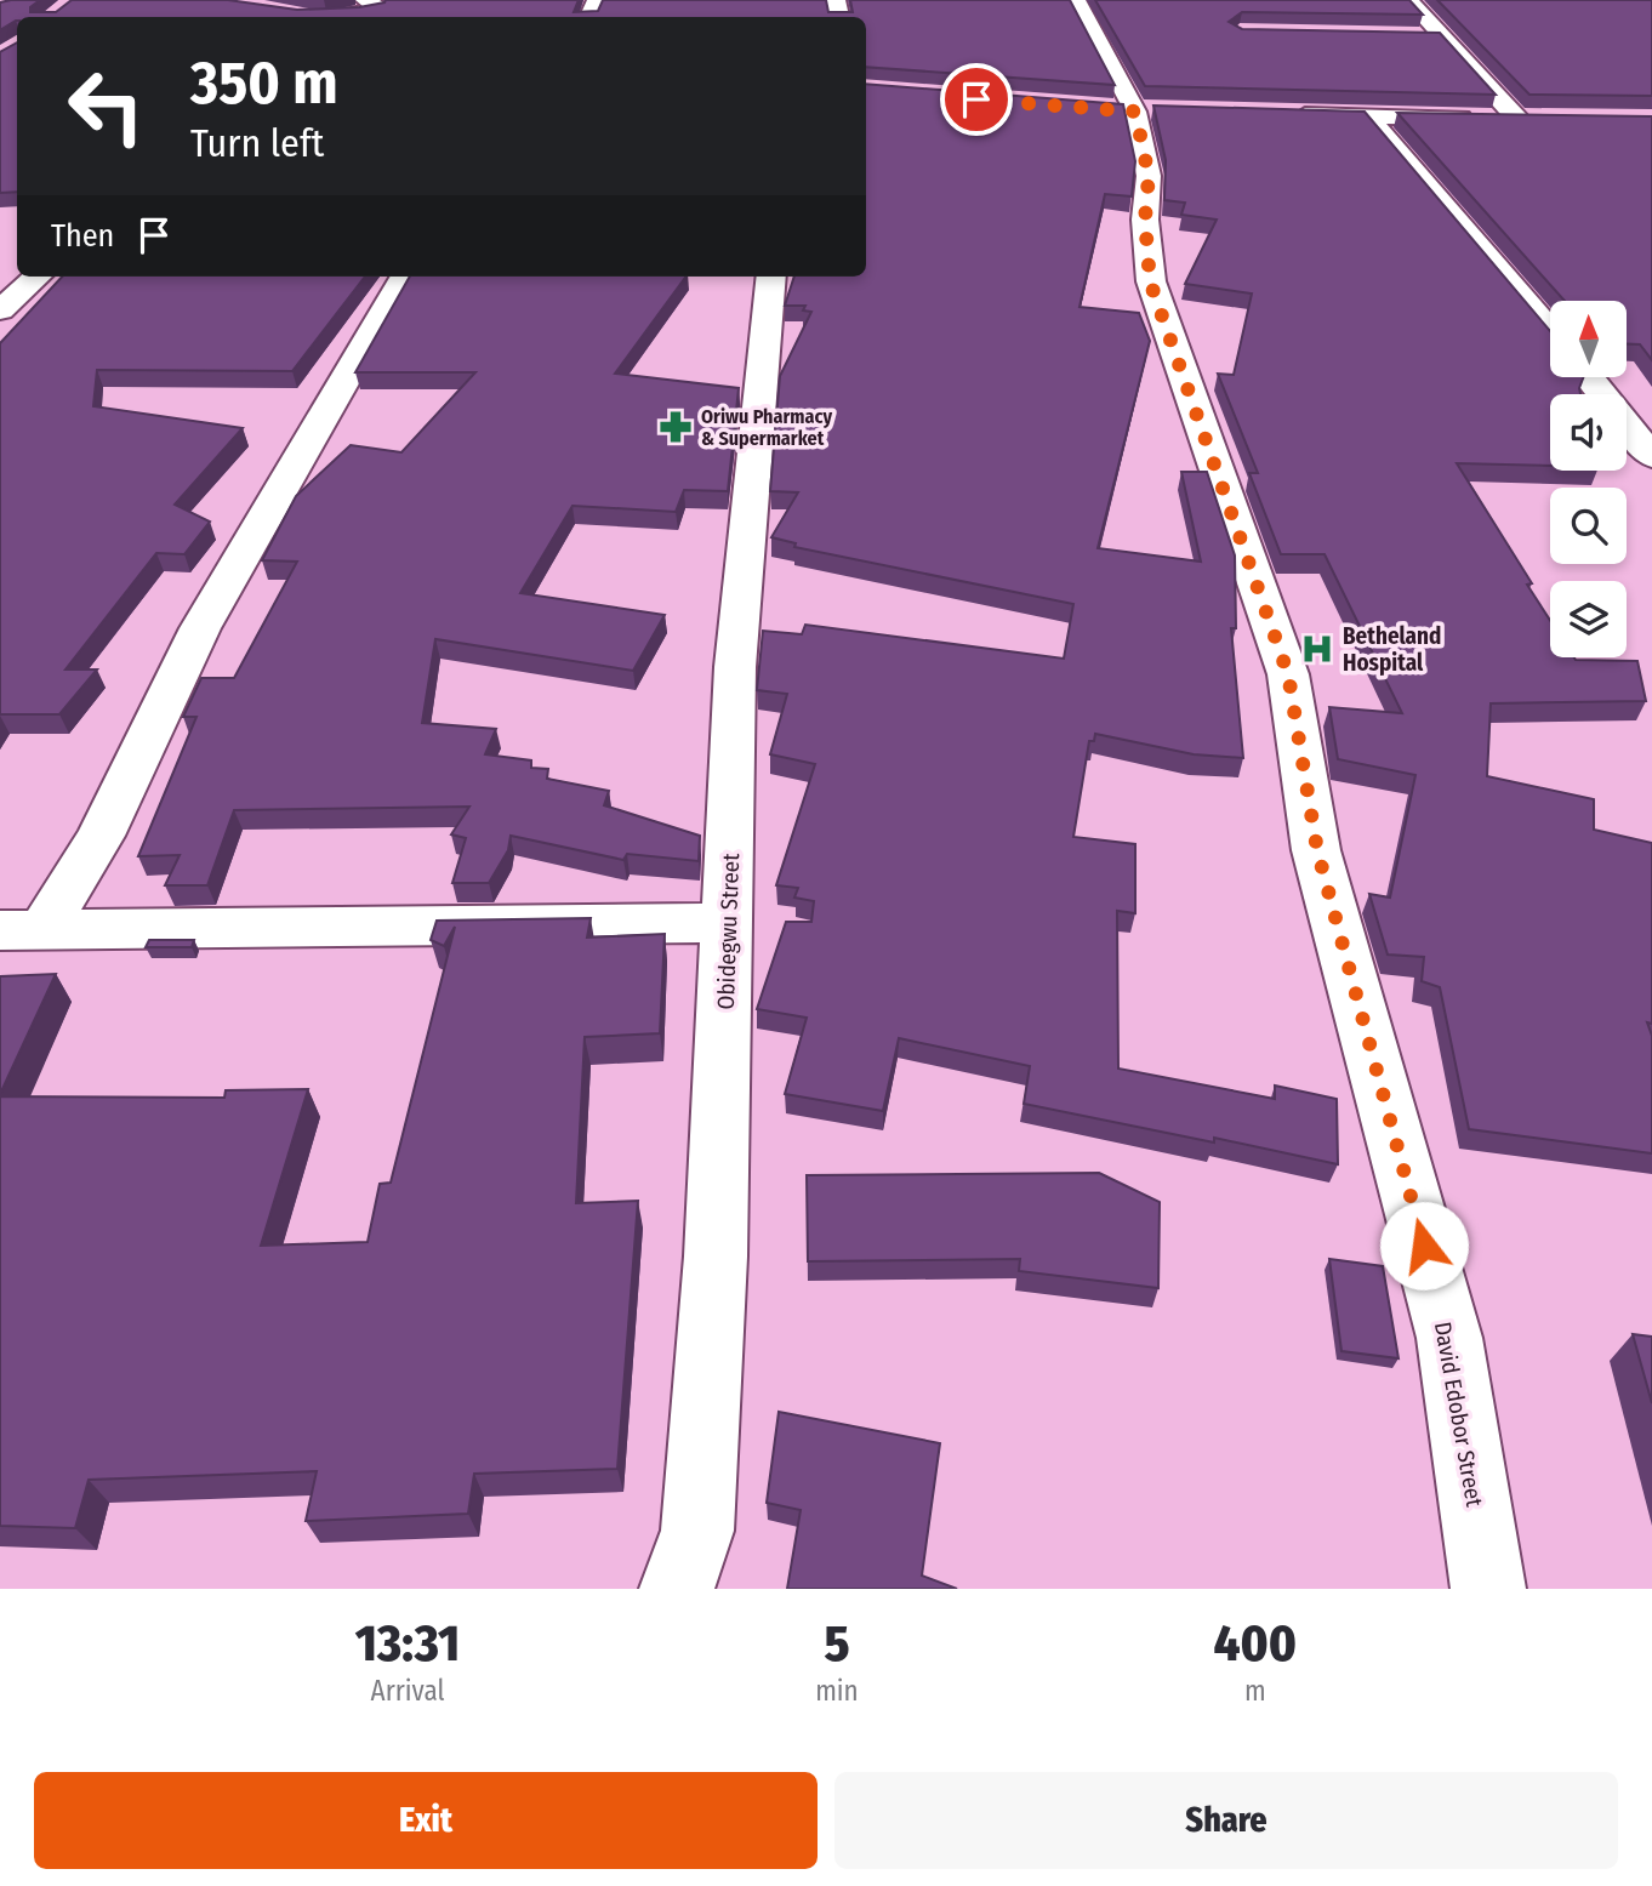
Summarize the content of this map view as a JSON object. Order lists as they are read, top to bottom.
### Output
{
  "streets": {
    "street": ["Obidegwu Street", "David Edobor Street"]
  },
  "places": {
    "pharmacy": ["Oriwu Pharmacy & Supermarket"],
    "hospital": ["Betheland Hospital"]
  },
  "north": "top",
  "page": {
    "turn": ["350 m", "Turn left"],
    "then": "Then",
    "eta": [
      "13:31",
      "Arrival",
      "5",
      "min",
      "400",
      "m"
    ],
    "buttons": ["Exit", "Share"]
  }
}
